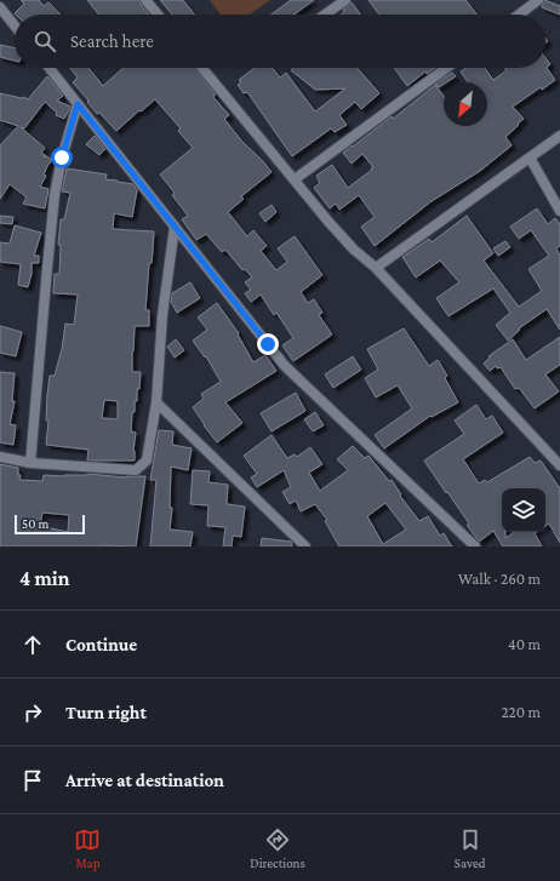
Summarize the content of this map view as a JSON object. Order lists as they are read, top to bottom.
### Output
{
  "scale_bar": "50 m",
  "north": "bottom left",
  "page": {
    "search": "Search here",
    "scale": "50 m",
    "heading": ["4 min", "Walk · 260 m"],
    "list": [
      ["Continue", "40 m"],
      ["Turn right", "220 m"],
      "Arrive at destination"
    ],
    "nav": ["Map", "Directions", "Saved"]
  }
}
